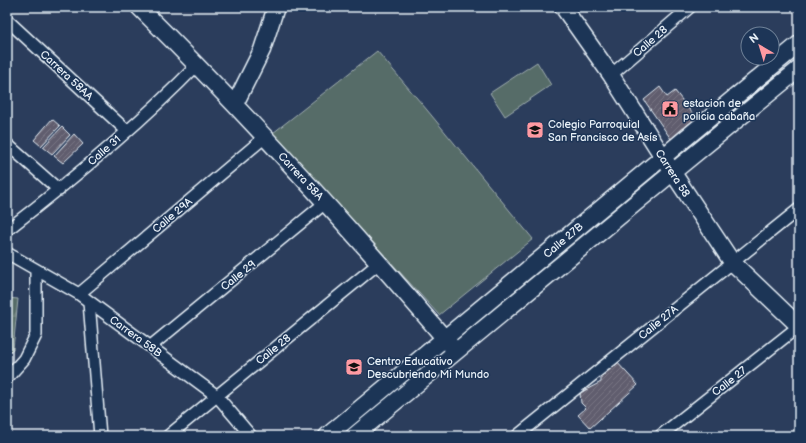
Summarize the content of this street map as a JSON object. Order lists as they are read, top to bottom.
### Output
{
  "streets": {
    "main road": ["Carrera 58", "Carrera 58A", "Calle 27B"],
    "street": [
      "Calle 28",
      "Carrera 58AA",
      "Calle 31",
      "Calle 29A",
      "Calle 29",
      "Calle 27A",
      "Carrera 58B",
      "Calle 27"
    ]
  },
  "crossings": [
    ["Calle 28", "Carrera 58"],
    ["Calle 28", "Carrera 58A"],
    ["Calle 28", "Carrera 58B"],
    ["Carrera 58AA", "Calle 31"],
    ["Calle 31", "Carrera 58A"],
    ["Carrera 58", "Calle 27B"],
    ["Carrera 58", "Calle 27A"],
    ["Carrera 58", "Calle 27"],
    ["Carrera 58A", "Calle 29A"],
    ["Carrera 58A", "Calle 27B"],
    ["Carrera 58A", "Calle 29"],
    ["Calle 29A", "Carrera 58B"],
    ["Calle 29", "Carrera 58B"]
  ],
  "places": {
    "public building": ["estacion de policia cabaña"],
    "school or university": ["Colegio Parroquial San Francisco de Asís", "Centro Educativo Descubriendo Mi Mundo"]
  },
  "north": "top left"
}
